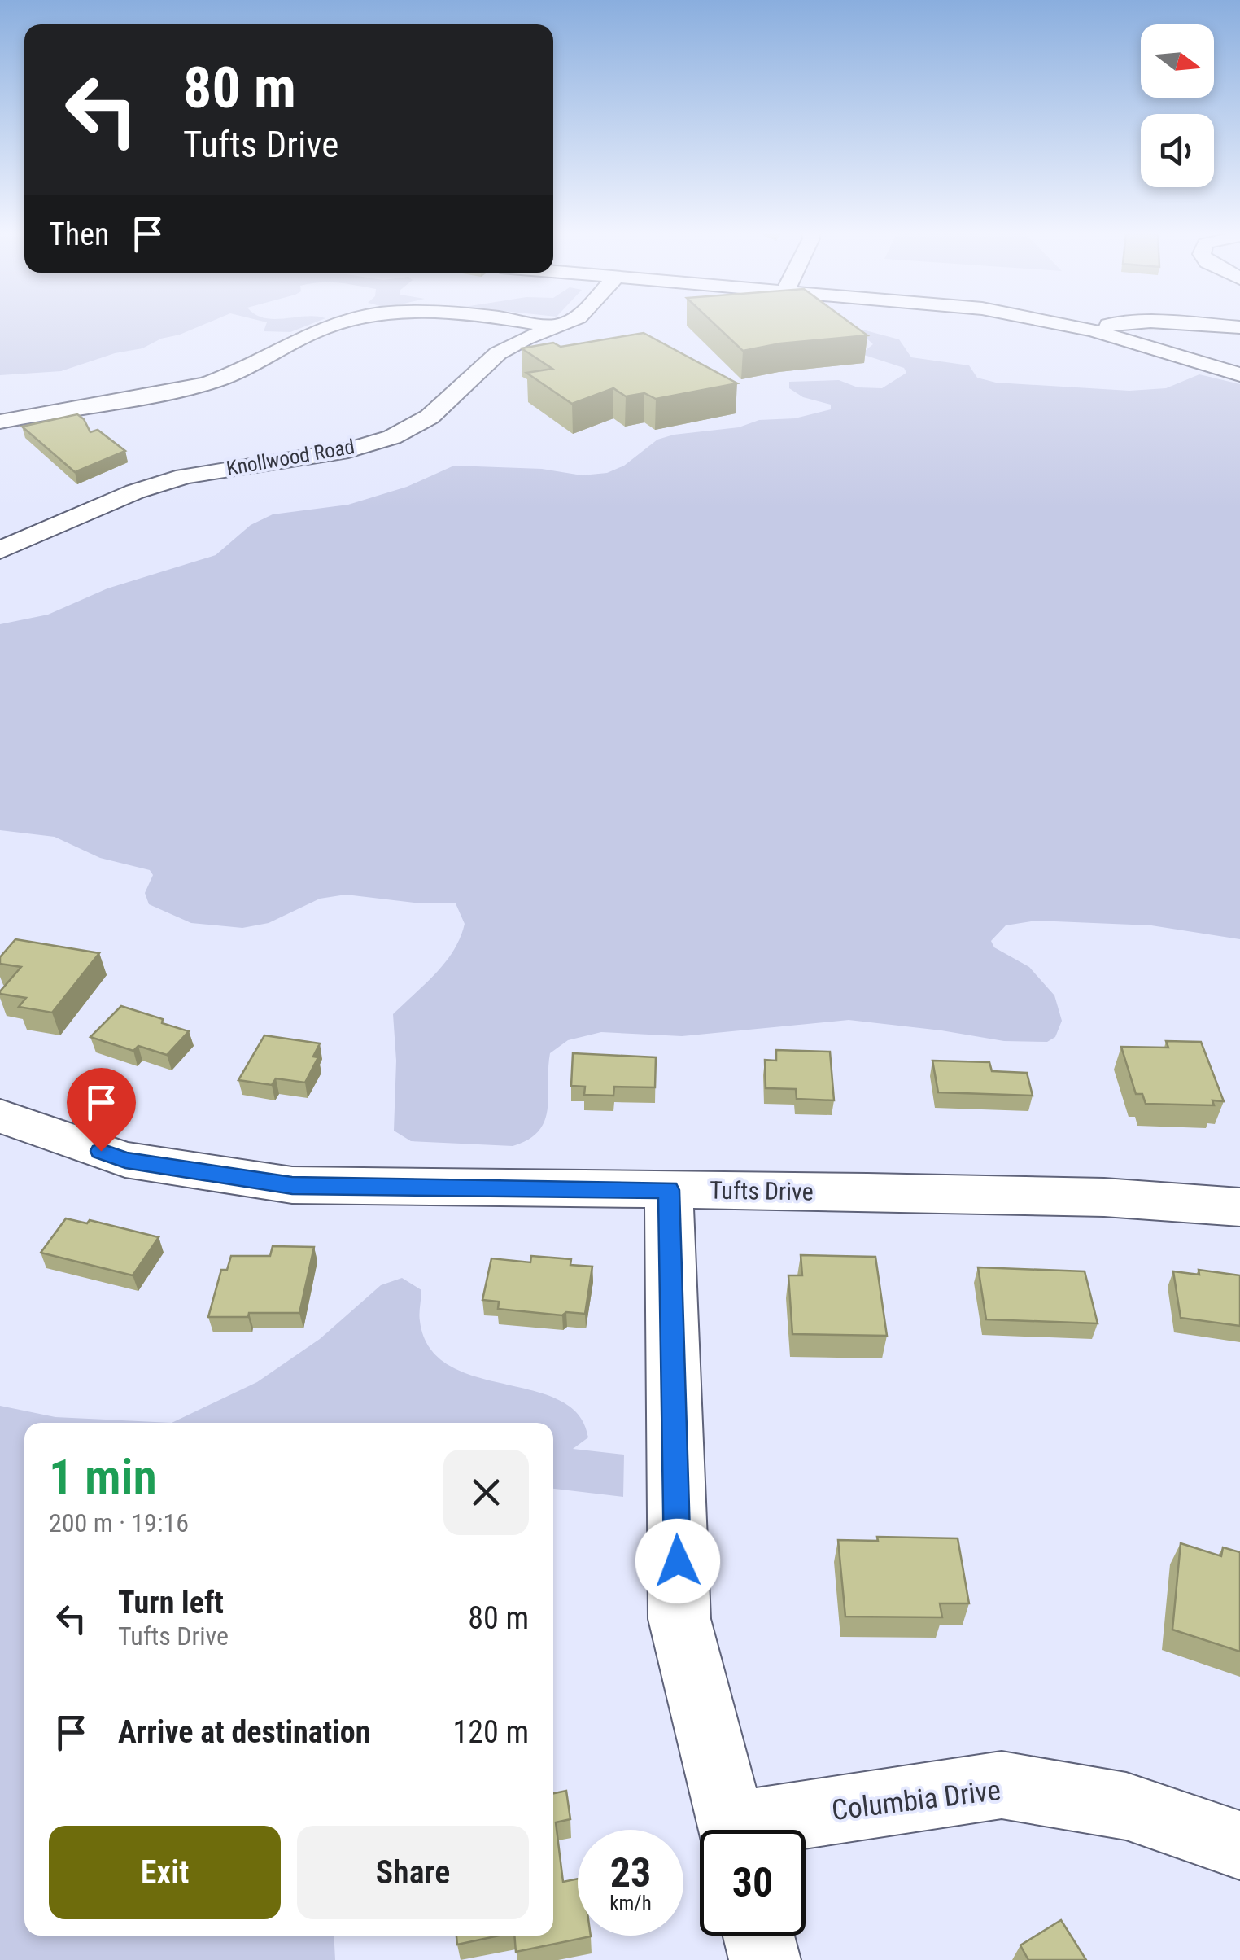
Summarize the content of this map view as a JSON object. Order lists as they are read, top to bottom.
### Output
{
  "streets": {
    "street": ["Knollwood Road", "Tufts Drive", "Columbia Drive"]
  },
  "north": "right",
  "page": {
    "turn": ["80 m", "Tufts Drive"],
    "then": "Then",
    "heading": ["1 min", "200 m · 19:16"],
    "list": [
      {
        "name": "Turn left",
        "note": "Tufts Drive",
        "value": "80 m"
      },
      {
        "name": "Arrive at destination",
        "value": "120 m"
      }
    ],
    "buttons": ["Exit", "Share"],
    "speed": "23 km/h",
    "limit": "30"
  }
}
